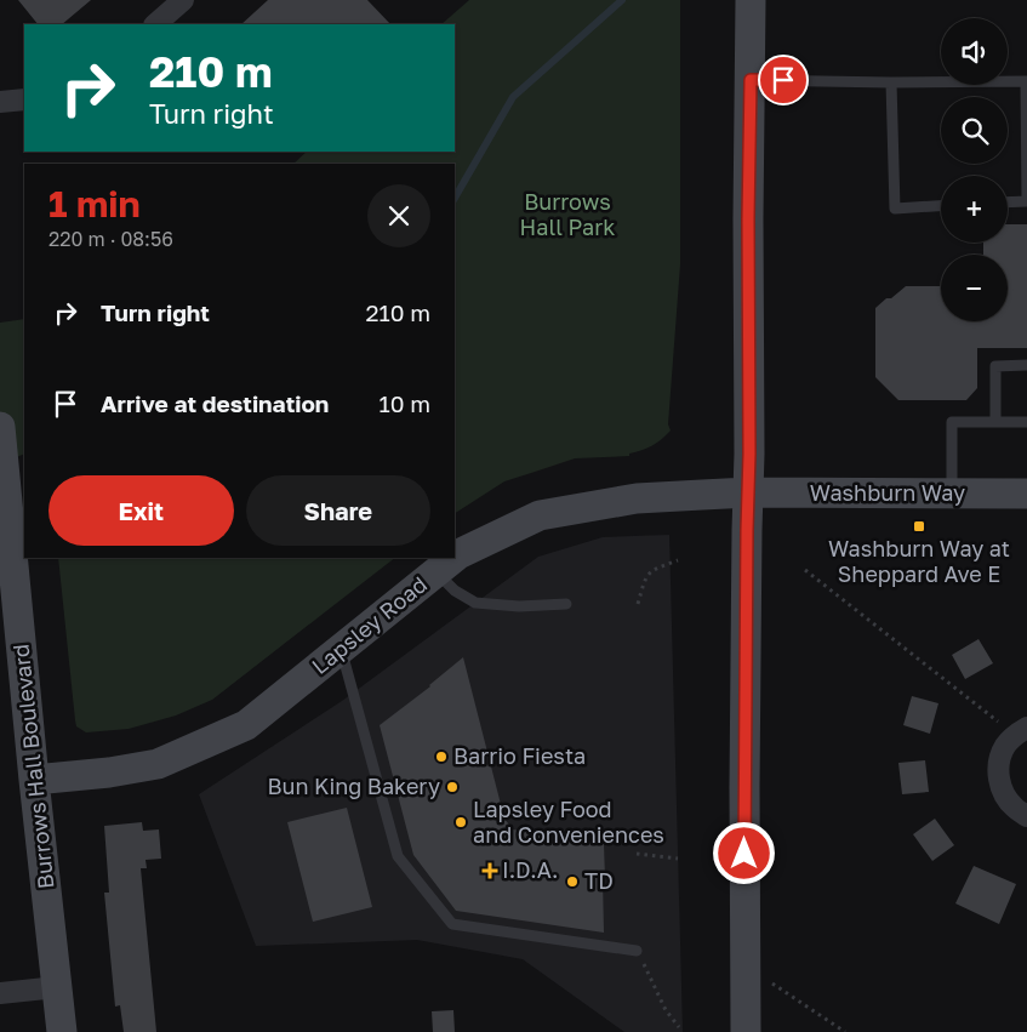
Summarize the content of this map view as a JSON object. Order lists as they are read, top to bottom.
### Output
{
  "streets": {
    "street": ["Washburn Way", "Lapsley Road", "Burrows Hall Boulevard"]
  },
  "crossings": [
    ["Washburn Way", "Lapsley Road"],
    ["Lapsley Road", "Burrows Hall Boulevard"]
  ],
  "parks": ["Burrows Hall Park"],
  "places": {
    "transit": ["Washburn Way at Sheppard Ave E"],
    "other": [
      "Barrio Fiesta",
      "Bun King Bakery",
      "Lapsley Food and Conveniences",
      "TD"
    ],
    "health": ["I.D.A."]
  },
  "page": {
    "map_buttons": ["+", "−"],
    "turn": ["210 m", "Turn right"],
    "heading": ["1 min", "220 m · 08:56"],
    "list": [
      {
        "name": "Turn right",
        "value": "210 m"
      },
      {
        "name": "Arrive at destination",
        "value": "10 m"
      }
    ],
    "buttons": ["Exit", "Share"]
  }
}
